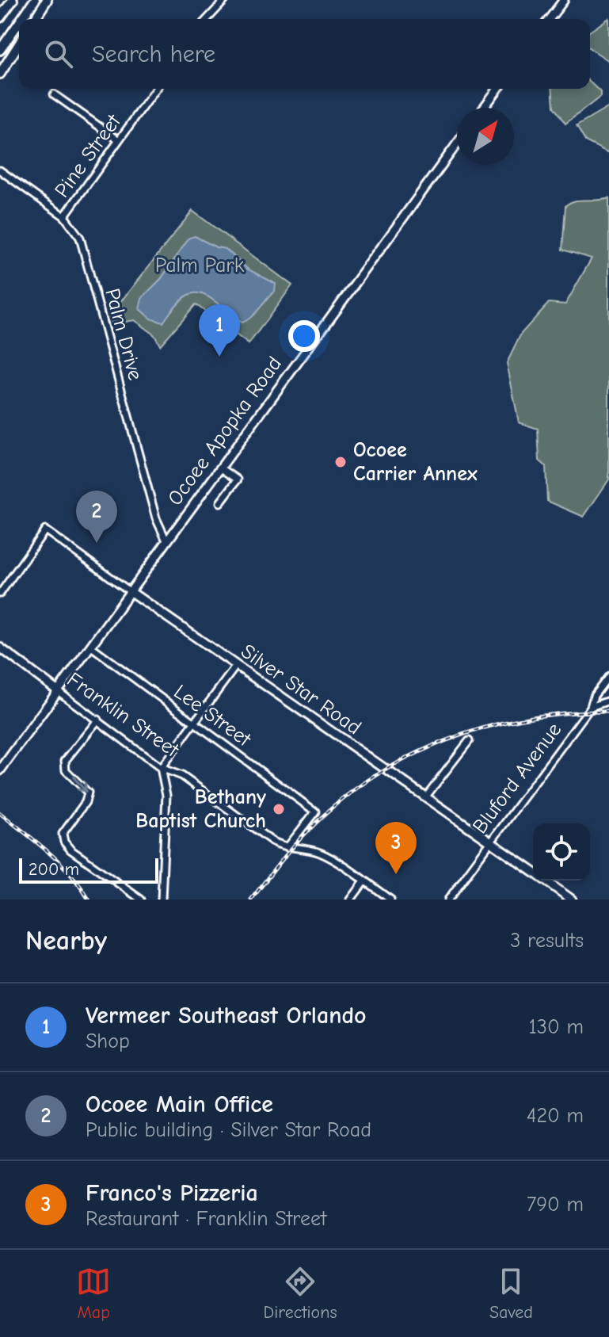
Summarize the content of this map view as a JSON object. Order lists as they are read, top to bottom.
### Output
{
  "streets": {
    "main road": ["Ocoee Apopka Road", "Silver Star Road", "Franklin Street"],
    "street": [
      "Pine Street",
      "Palm Drive",
      "Lee Street",
      "Bluford Avenue"
    ]
  },
  "crossings": [
    ["Pine Street", "Palm Drive"],
    ["Palm Drive", "Ocoee Apopka Road"],
    ["Ocoee Apopka Road", "Silver Star Road"],
    ["Ocoee Apopka Road", "Franklin Street"],
    ["Ocoee Apopka Road", "Lee Street"],
    ["Silver Star Road", "Bluford Avenue"],
    ["Franklin Street", "Lee Street"]
  ],
  "parks": ["Palm Park"],
  "places": ["Ocoee Carrier Annex", "Bethany Baptist Church"],
  "scale_bar": "200 m",
  "north": "top right",
  "page": {
    "search": "Search here",
    "pins": ["1", "2", "3"],
    "scale": "200 m",
    "heading": ["Nearby", "3 results"],
    "list": [
      {
        "mark": "1",
        "name": "Vermeer Southeast Orlando",
        "note": "Shop",
        "value": "130 m"
      },
      {
        "mark": "2",
        "name": "Ocoee Main Office",
        "note": "Public building · Silver Star Road",
        "value": "420 m"
      },
      {
        "mark": "3",
        "name": "Franco's Pizzeria",
        "note": "Restaurant · Franklin Street",
        "value": "790 m"
      }
    ],
    "nav": ["Map", "Directions", "Saved"]
  }
}
